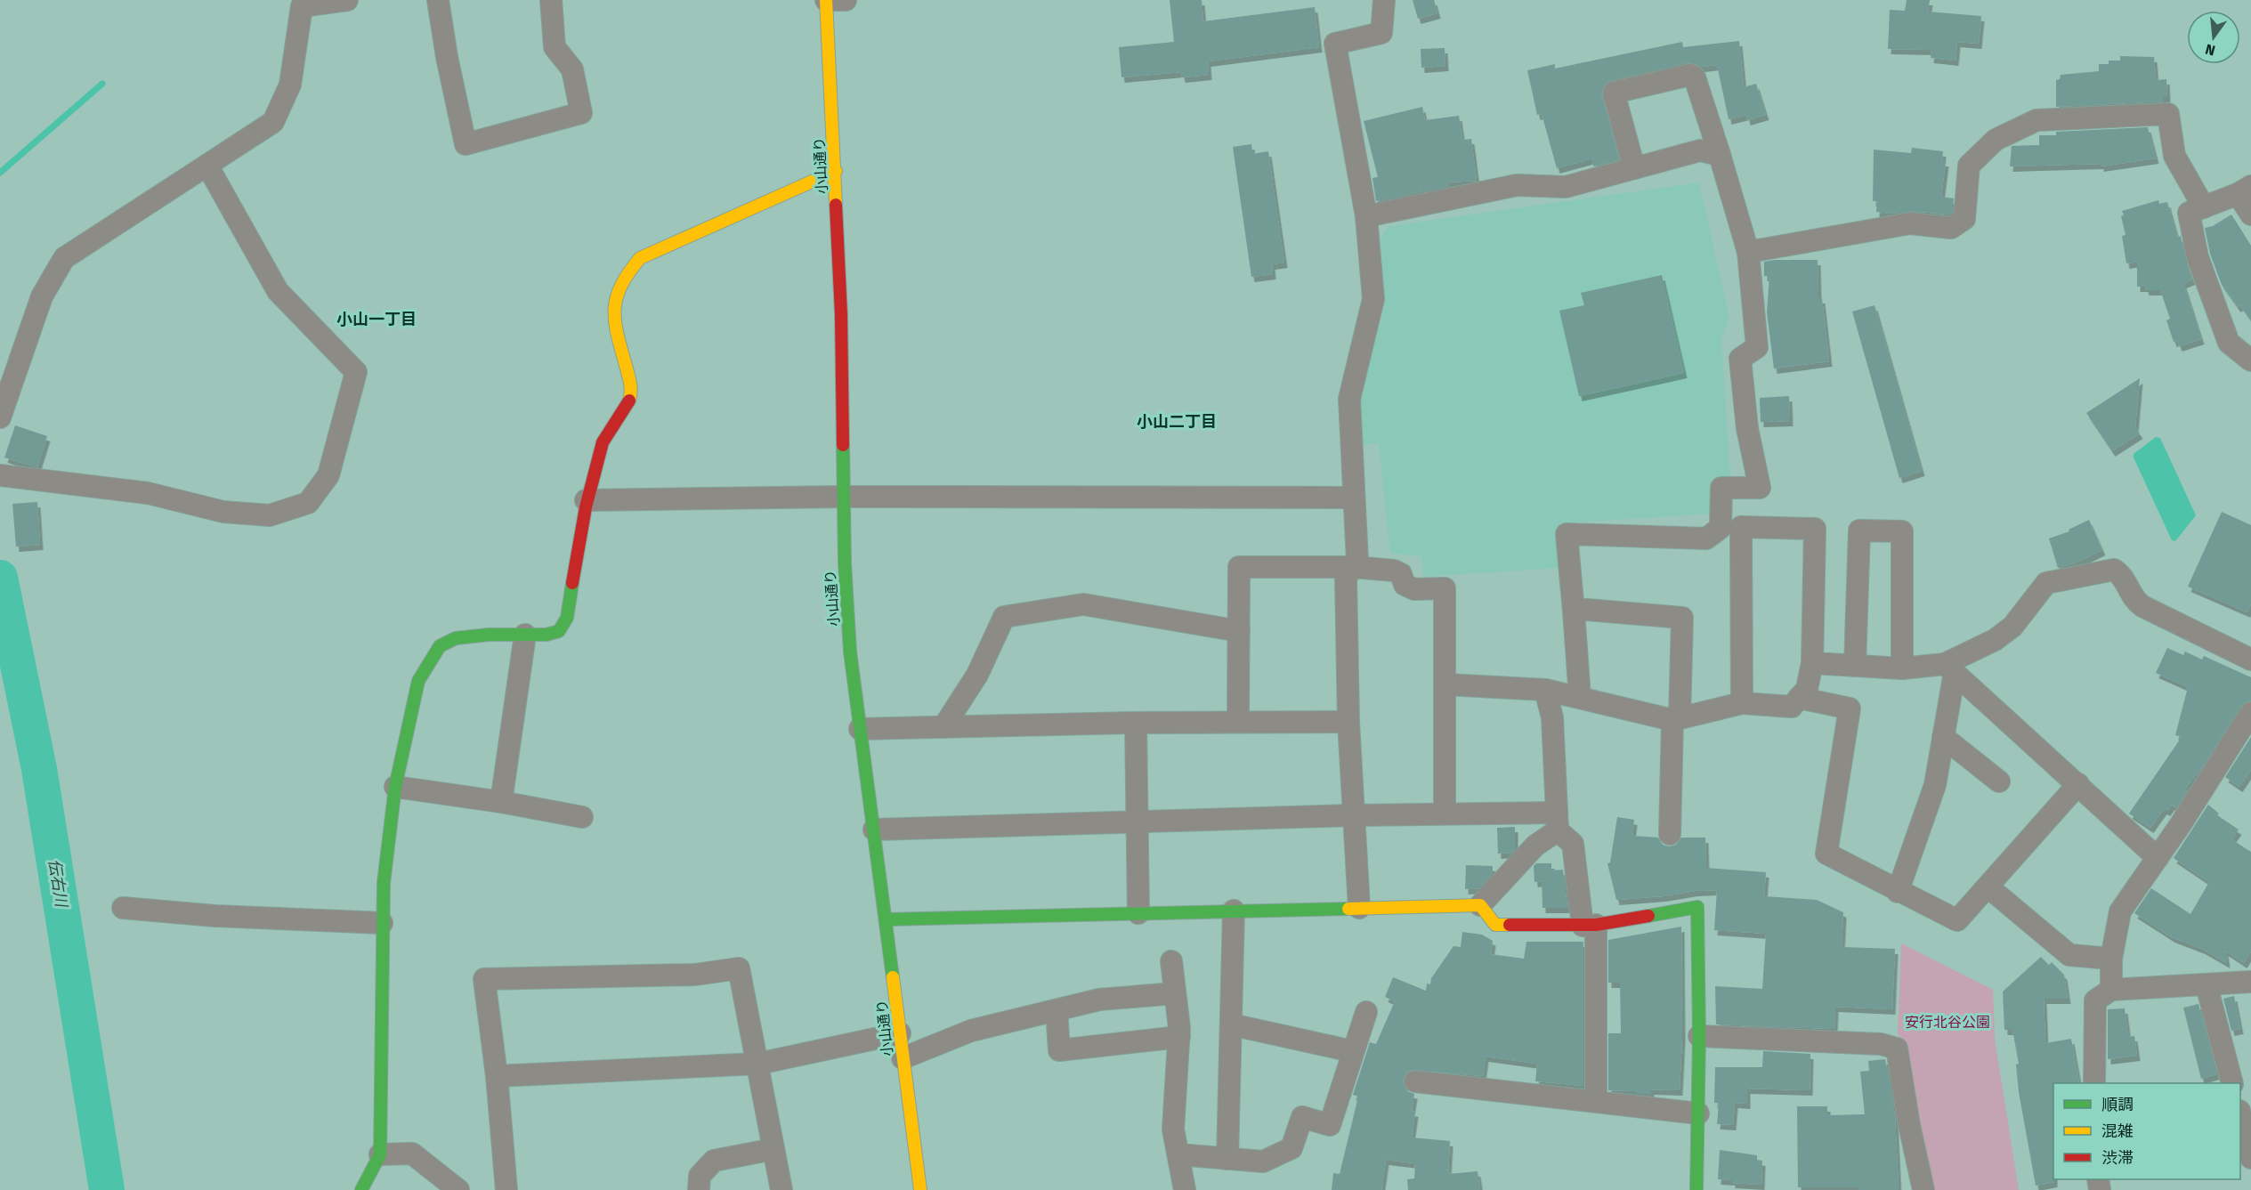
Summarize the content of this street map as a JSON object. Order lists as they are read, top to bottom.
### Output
{
  "streets": {
    "street": ["小山通り"]
  },
  "districts": ["小山一丁目", "小山二丁目"],
  "water": ["伝右川"],
  "parks": ["安行北谷公園"],
  "legend": ["順調", "混雑", "渋滞"],
  "north": "bottom"
}
